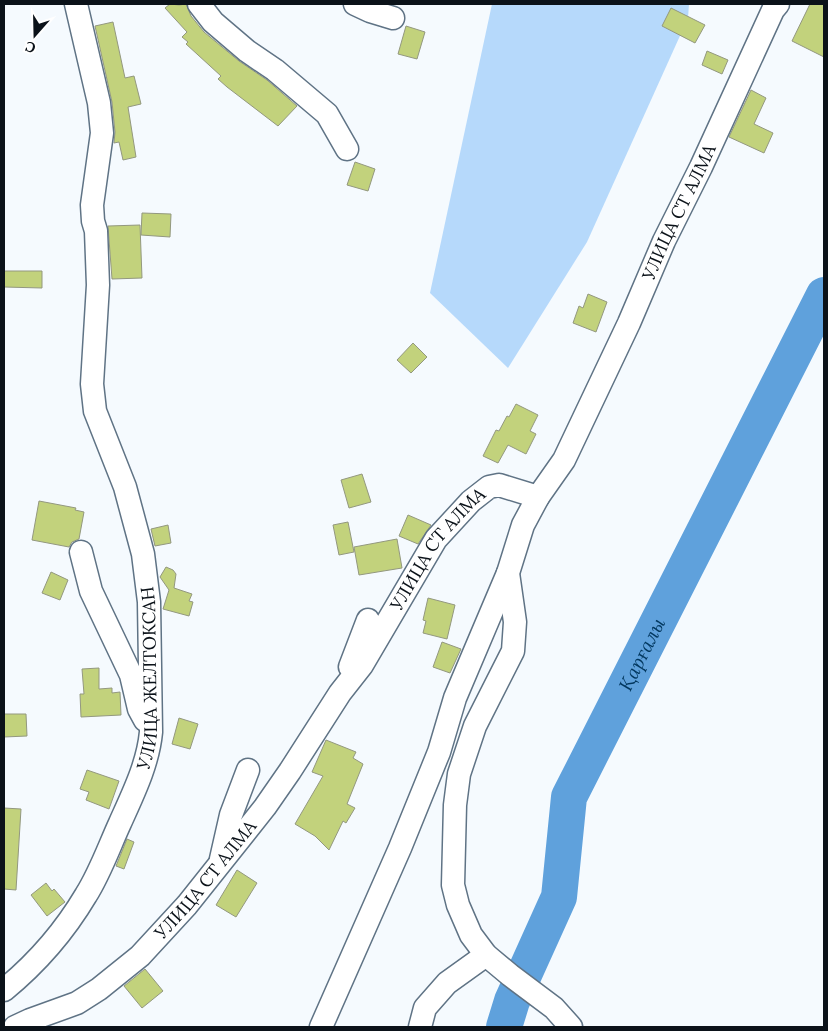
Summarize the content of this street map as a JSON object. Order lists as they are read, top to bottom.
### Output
{
  "streets": {
    "street": ["УЛИЦА СТ АЛМА", "УЛИЦА ЖЕЛТОКСАН"]
  },
  "water": ["Қарғалы"],
  "north": "bottom"
}
